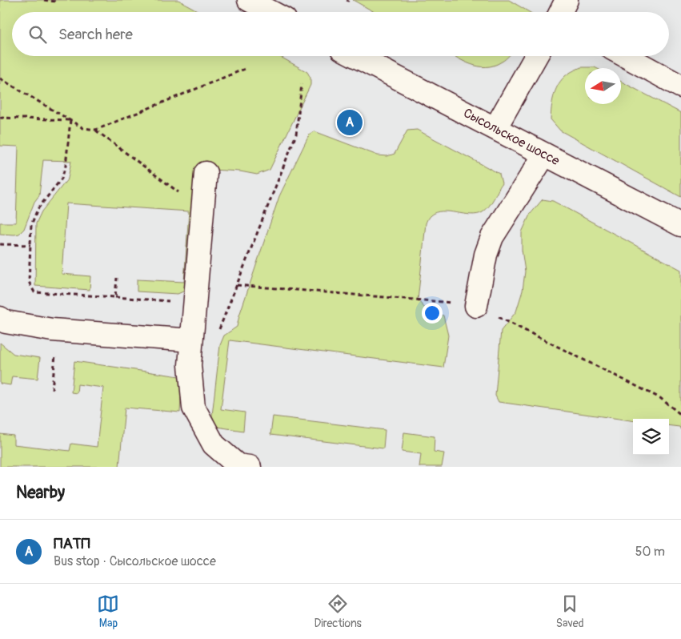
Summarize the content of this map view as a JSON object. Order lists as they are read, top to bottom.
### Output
{
  "streets": {
    "main road": ["Сысольское шоссе"]
  },
  "north": "left",
  "page": {
    "search": "Search here",
    "pins": "A",
    "heading": "Nearby",
    "list": [
      {
        "mark": "A",
        "name": "ПАТП",
        "note": "Bus stop · Сысольское шоссе",
        "value": "50 m"
      }
    ],
    "nav": ["Map", "Directions", "Saved"]
  }
}
